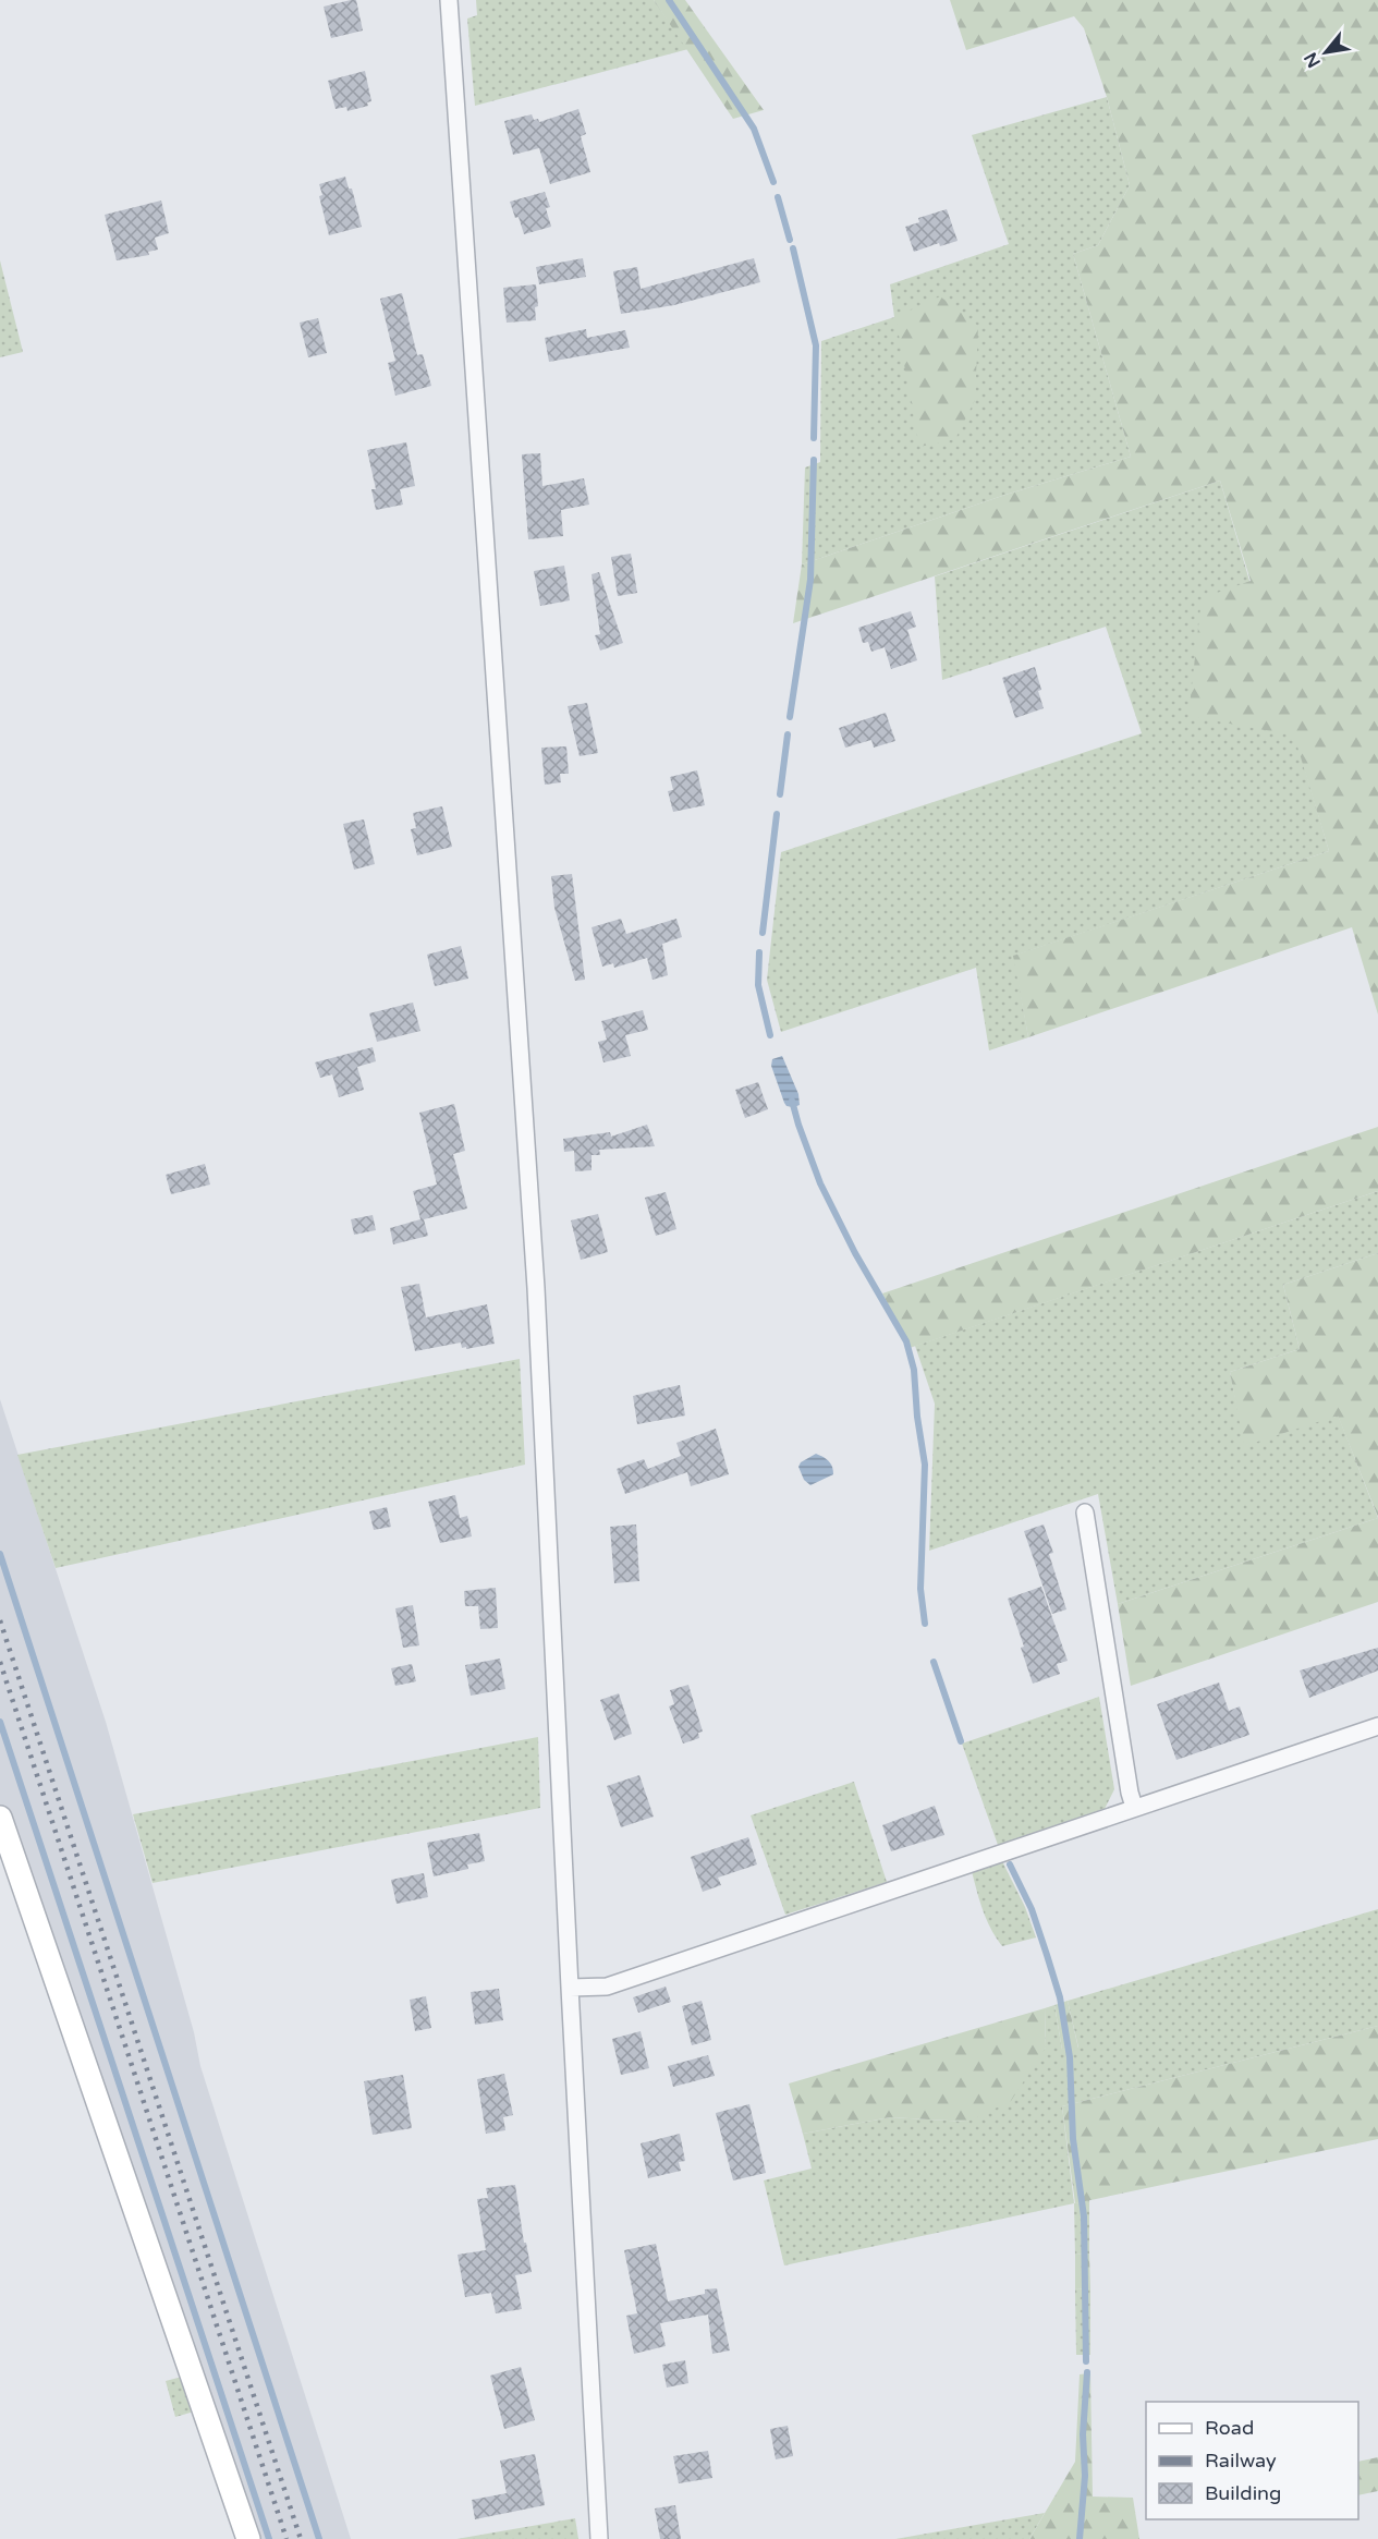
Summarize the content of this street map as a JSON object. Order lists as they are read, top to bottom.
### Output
{
  "legend": ["Road", "Railway", "Building"],
  "north": "bottom left"
}
